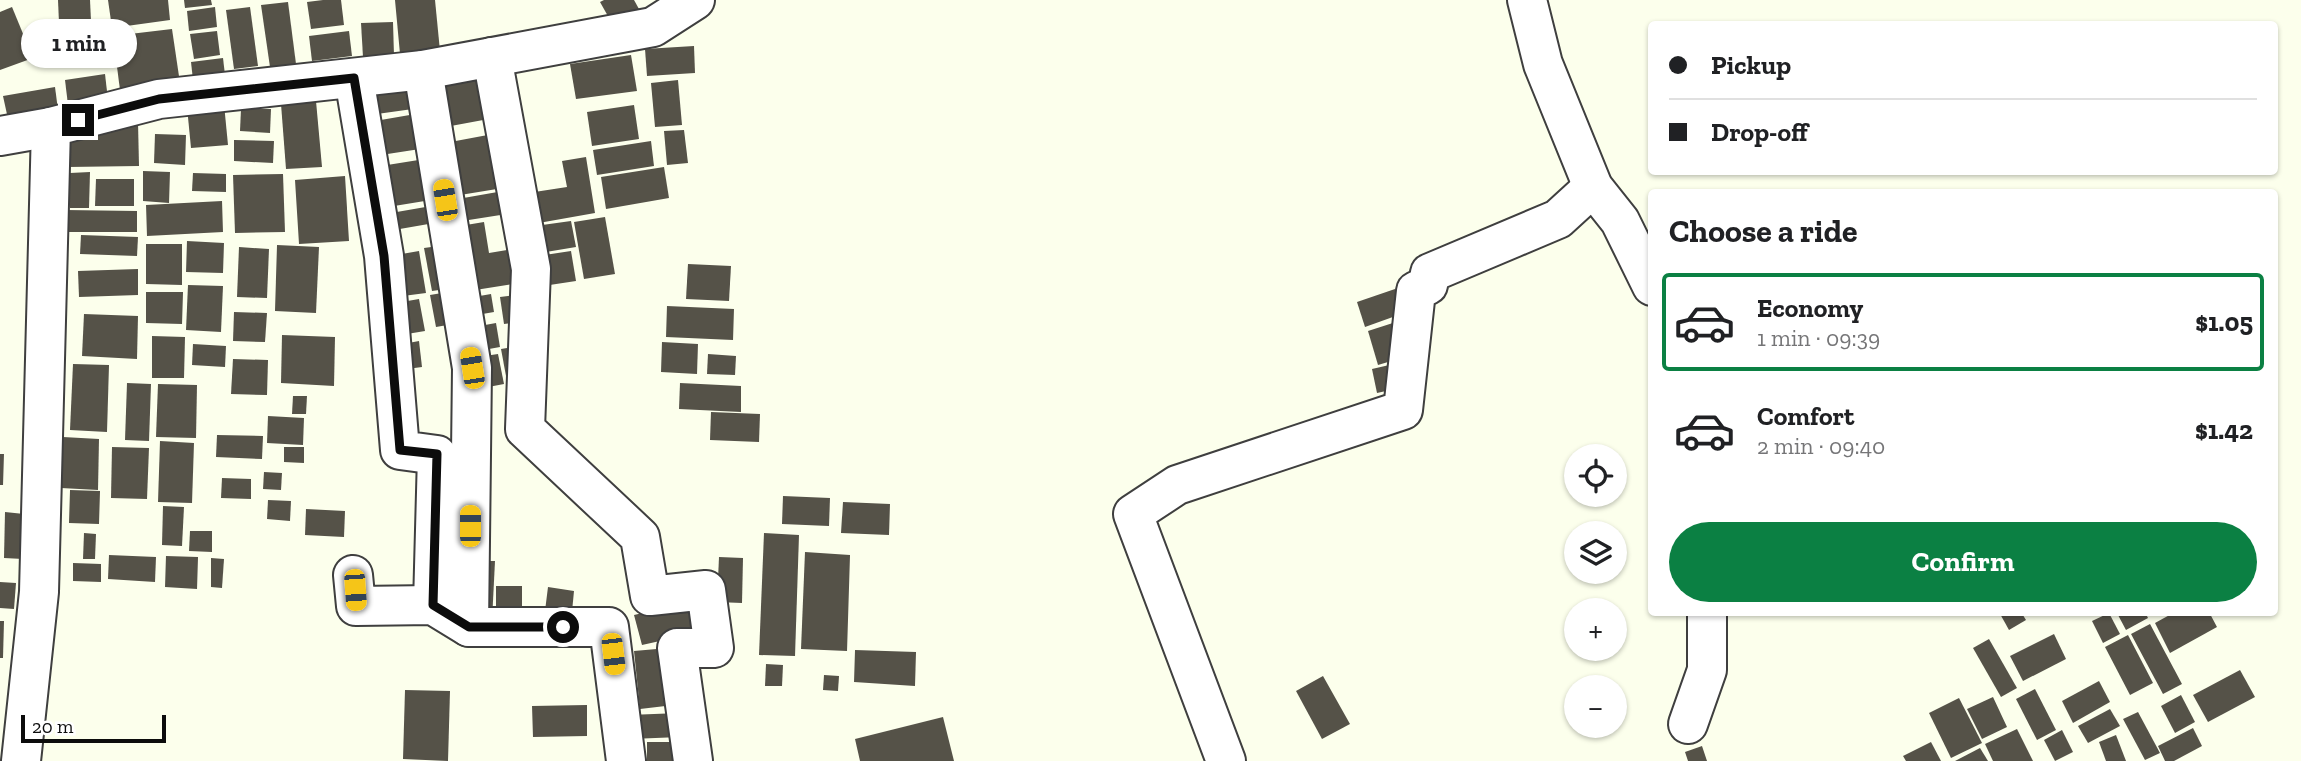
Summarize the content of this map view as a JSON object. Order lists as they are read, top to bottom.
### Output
{
  "scale_bar": "20 m",
  "page": {
    "bubble": "1 min",
    "banner": ["Pickup", "Drop-off"],
    "heading": "Choose a ride",
    "list": [
      {
        "name": "Economy",
        "note": "1 min · 09:39",
        "value": "$1.05"
      },
      {
        "name": "Comfort",
        "note": "2 min · 09:40",
        "value": "$1.42"
      }
    ],
    "map_buttons": ["+", "−"],
    "buttons": "Confirm",
    "scale": "20 m"
  }
}
